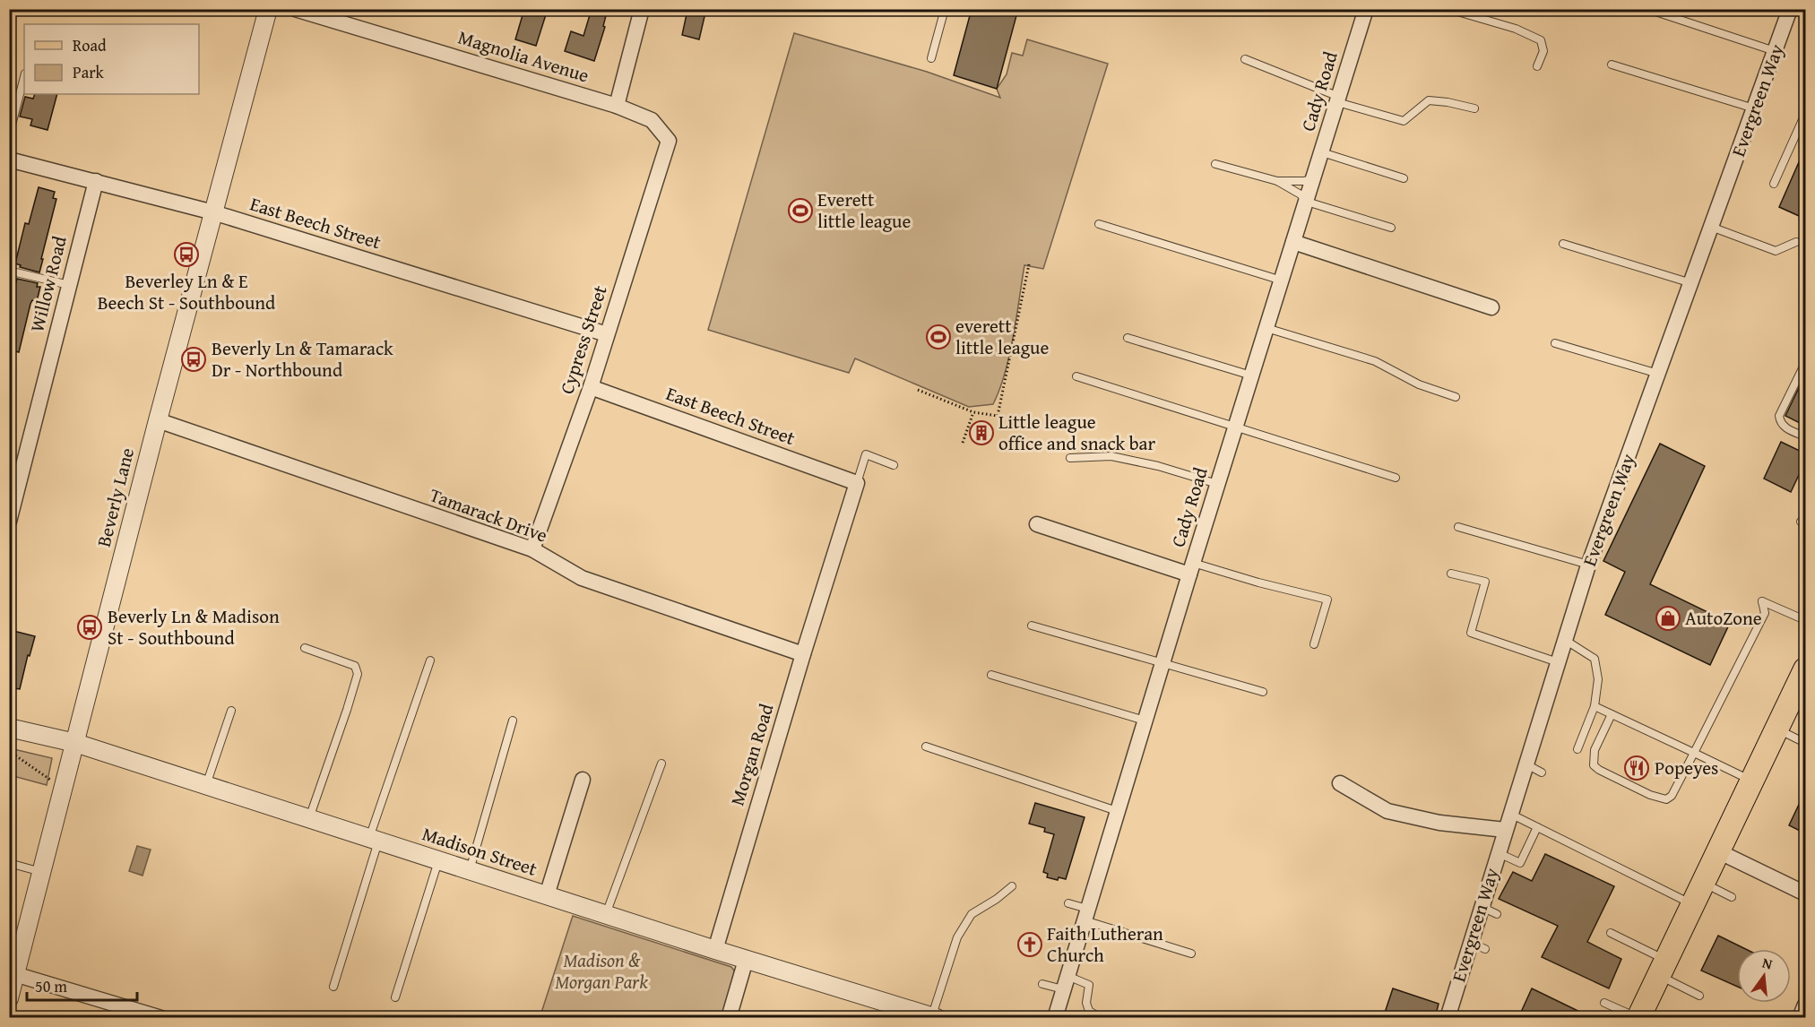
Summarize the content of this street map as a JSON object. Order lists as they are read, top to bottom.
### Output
{
  "streets": {
    "street": [
      "Magnolia Avenue",
      "Cady Road",
      "Evergreen Way",
      "East Beech Street",
      "Willow Road",
      "Cypress Street",
      "Beverly Lane",
      "Tamarack Drive",
      "Morgan Road",
      "Madison Street"
    ]
  },
  "crossings": [
    ["Magnolia Avenue", "Cypress Street"],
    ["East Beech Street", "Willow Road"],
    ["East Beech Street", "Cypress Street"],
    ["East Beech Street", "Beverly Lane"],
    ["East Beech Street", "Morgan Road"],
    ["Cypress Street", "Tamarack Drive"],
    ["Beverly Lane", "Tamarack Drive"],
    ["Beverly Lane", "Madison Street"],
    ["Tamarack Drive", "Morgan Road"],
    ["Morgan Road", "Madison Street"]
  ],
  "parks": ["Madison & Morgan Park"],
  "places": {
    "sports": ["Everett little league", "everett little league"],
    "bus stop": ["Beverley Ln & E Beech St - Southbound", "Beverly Ln & Tamarack Dr - Northbound", "Beverly Ln & Madison St - Southbound"],
    "building": ["Little league office and snack bar"],
    "shop": ["AutoZone"],
    "restaurant": ["Popeyes"],
    "church": ["Faith Lutheran Church"]
  },
  "legend": ["Road", "Park"],
  "scale_bar": "50 m",
  "north": "top"
}
